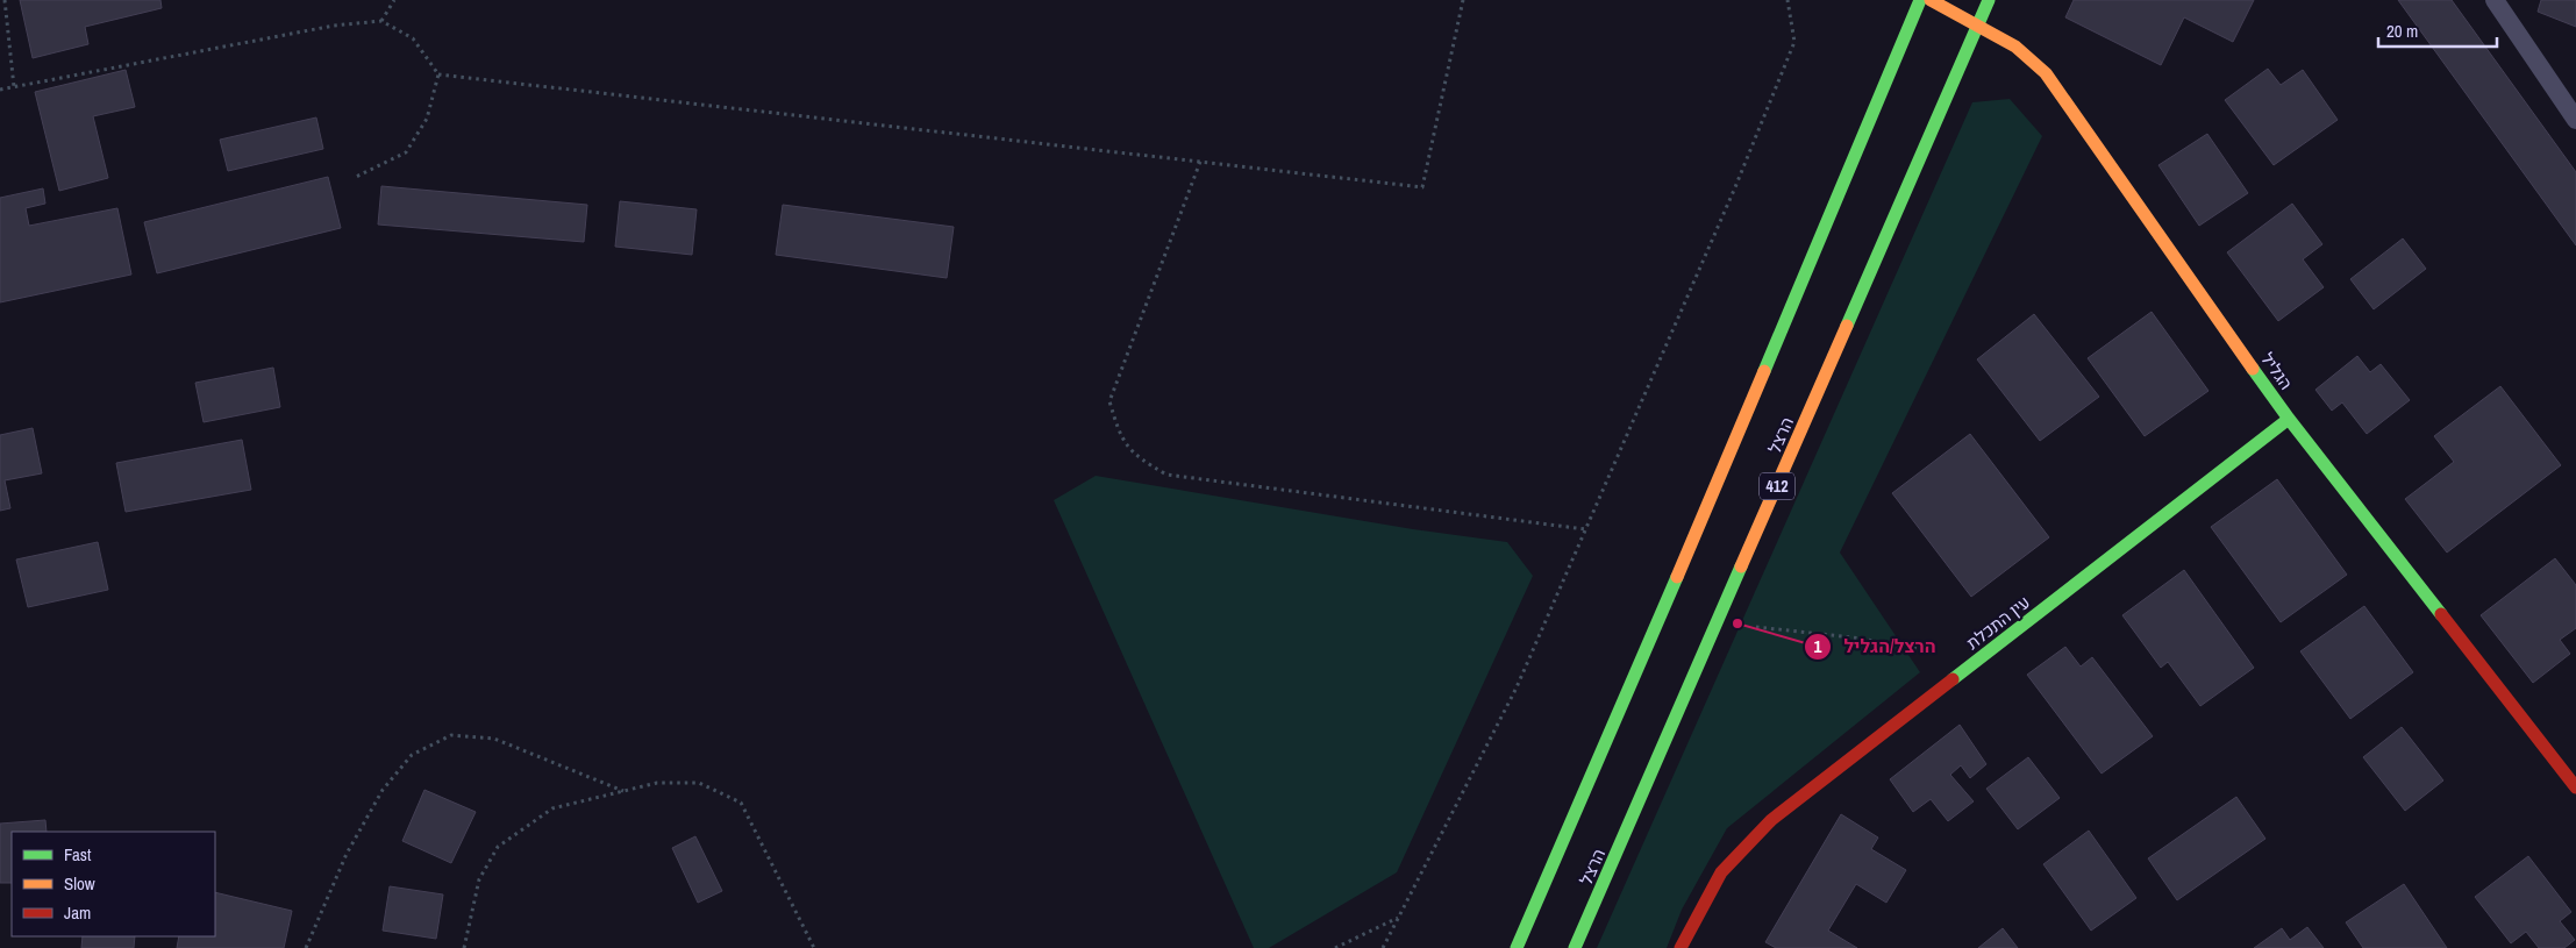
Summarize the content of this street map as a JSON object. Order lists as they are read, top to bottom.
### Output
{
  "streets": {
    "main road": [
      "הגליל",
      "הרצל",
      "412",
      "עין התכלת"
    ]
  },
  "crossings": [
    ["הגליל", "הרצל"],
    ["הגליל", "עין התכלת"]
  ],
  "places": ["הרצל/הגליל"],
  "legend": ["Fast", "Slow", "Jam"],
  "scale_bar": "20 m"
}
